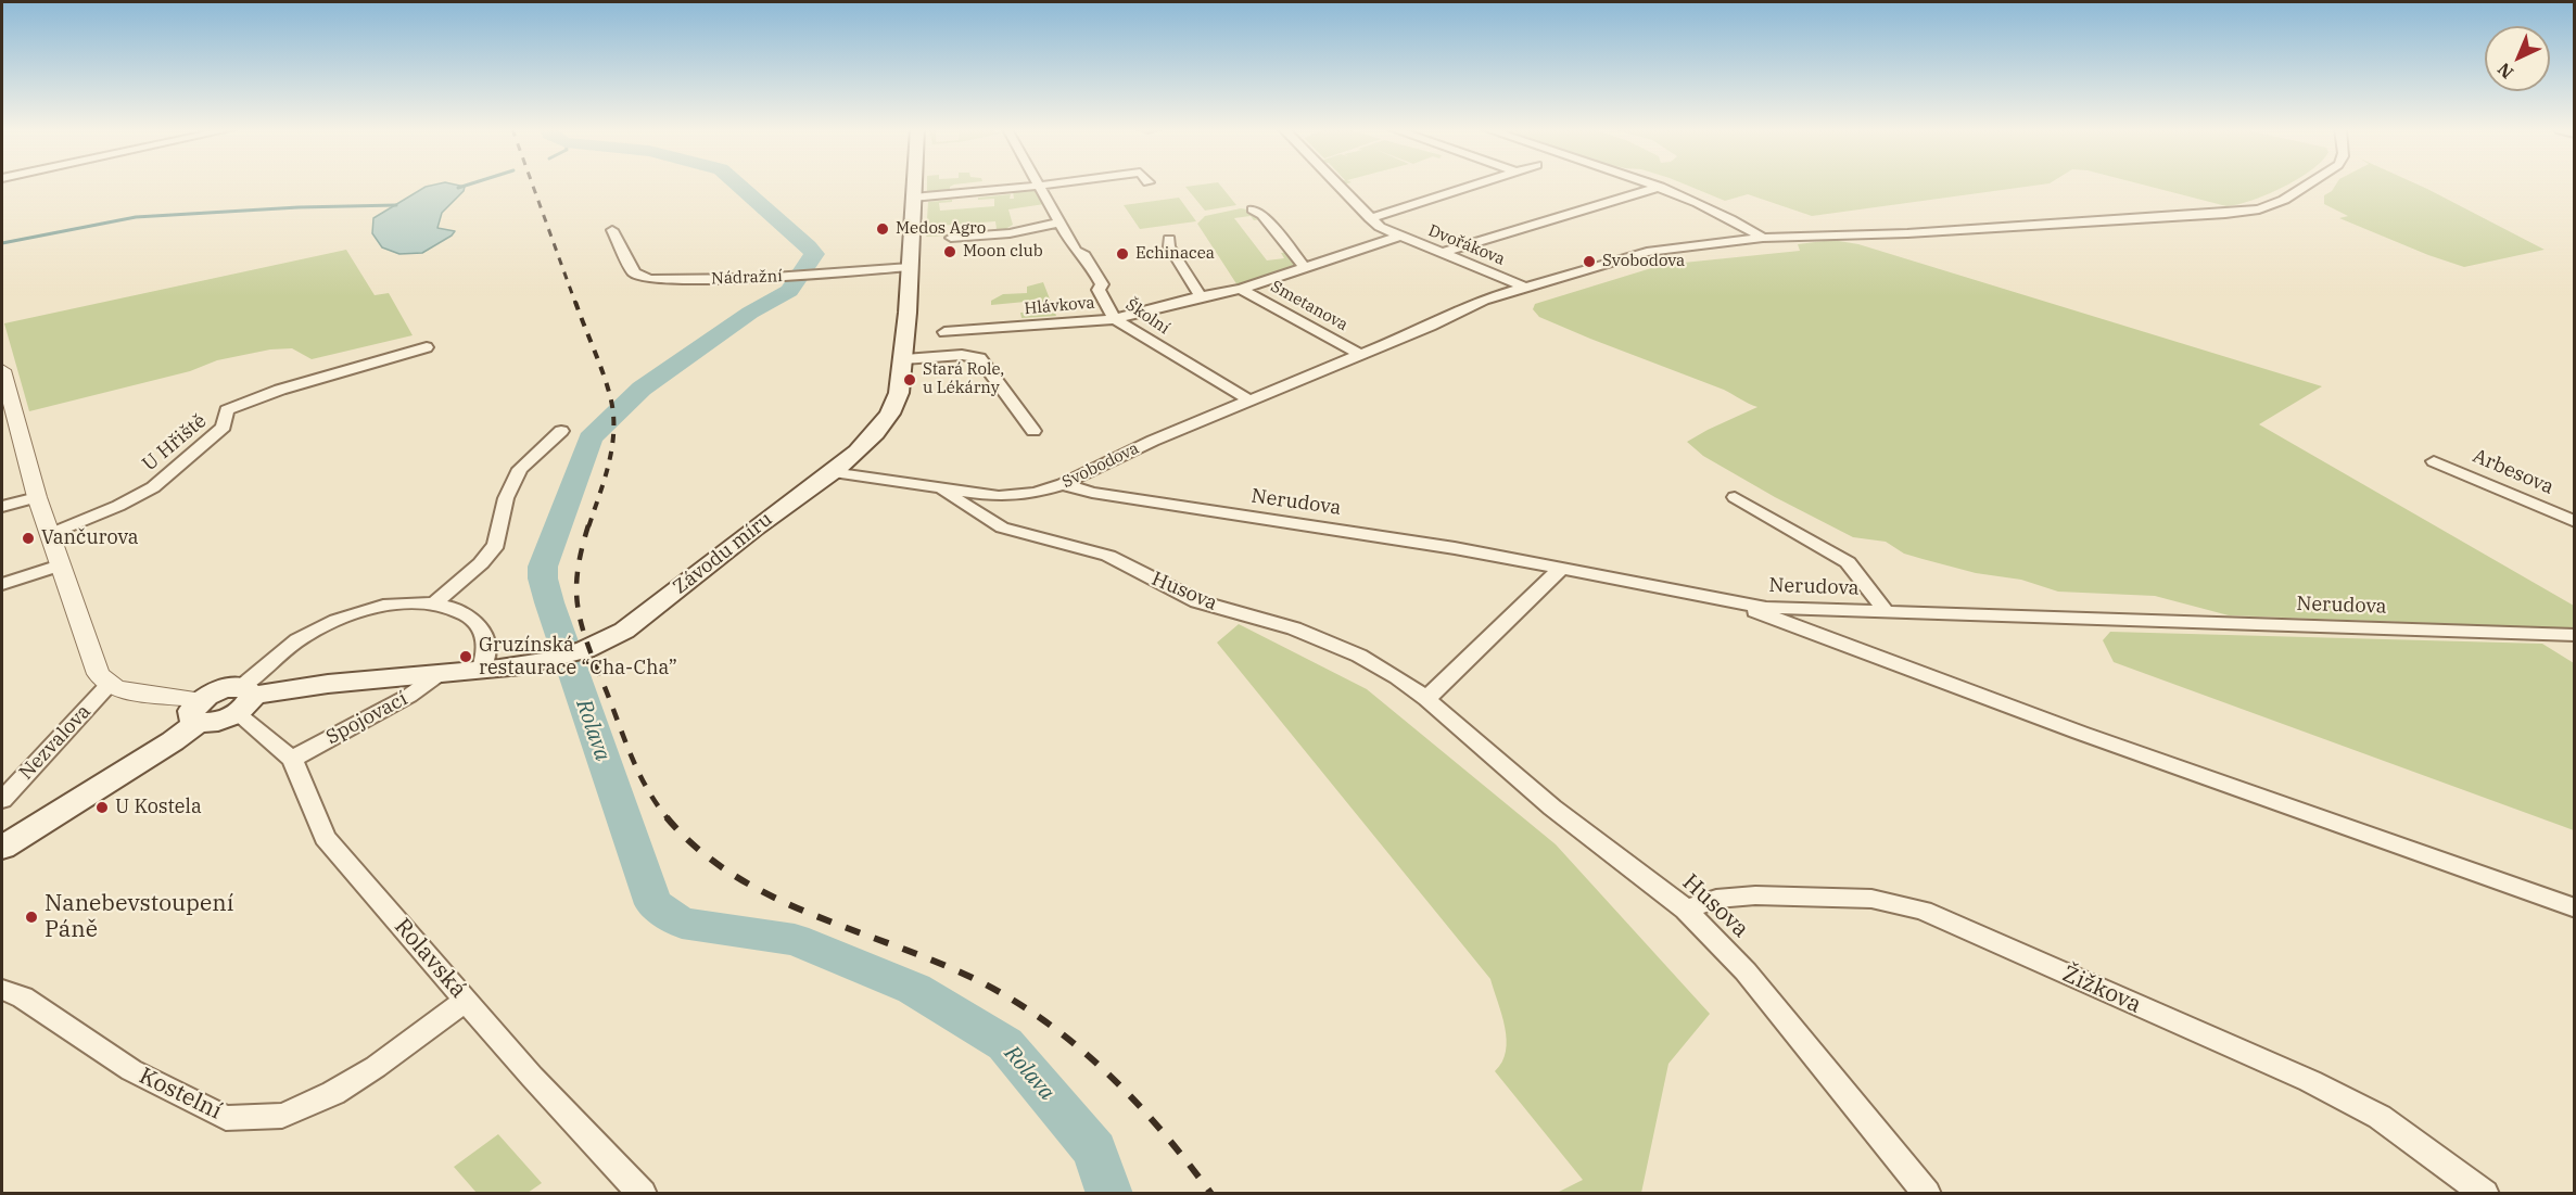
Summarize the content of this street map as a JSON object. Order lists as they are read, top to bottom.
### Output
{
  "streets": {
    "main road": ["Závodu míru"],
    "street": [
      "Dvořákova",
      "Nádražní",
      "Hlávkova",
      "Smetanova",
      "Školní",
      "U Hřiště",
      "Svobodova",
      "Arbesova",
      "Nerudova",
      "Husova",
      "Spojovací",
      "Nezvalova",
      "Rolavská",
      "Žižkova",
      "Kostelní"
    ]
  },
  "crossings": [
    ["Dvořákova", "Hlávkova"],
    ["Dvořákova", "Svobodova"],
    ["Nádražní", "Závodu míru"],
    ["Hlávkova", "Smetanova"],
    ["Hlávkova", "Školní"],
    ["Smetanova", "Svobodova"],
    ["Školní", "Svobodova"],
    ["Svobodova", "Nerudova"],
    ["Svobodova", "Závodu míru"],
    ["Svobodova", "Husova"],
    ["Závodu míru", "Spojovací"],
    ["Závodu míru", "Rolavská"],
    ["Husova", "Žižkova"],
    ["Spojovací", "Rolavská"],
    ["Rolavská", "Kostelní"]
  ],
  "water": ["Rolava"],
  "places": [
    "Medos Agro",
    "Moon club",
    "Echinacea",
    "Svobodova",
    "Stará Role, u Lékárny",
    "Vančurova",
    "Gruzínská restaurace “Cha-Cha”",
    "U Kostela",
    "Nanebevstoupení Páně"
  ],
  "north": "bottom left"
}
